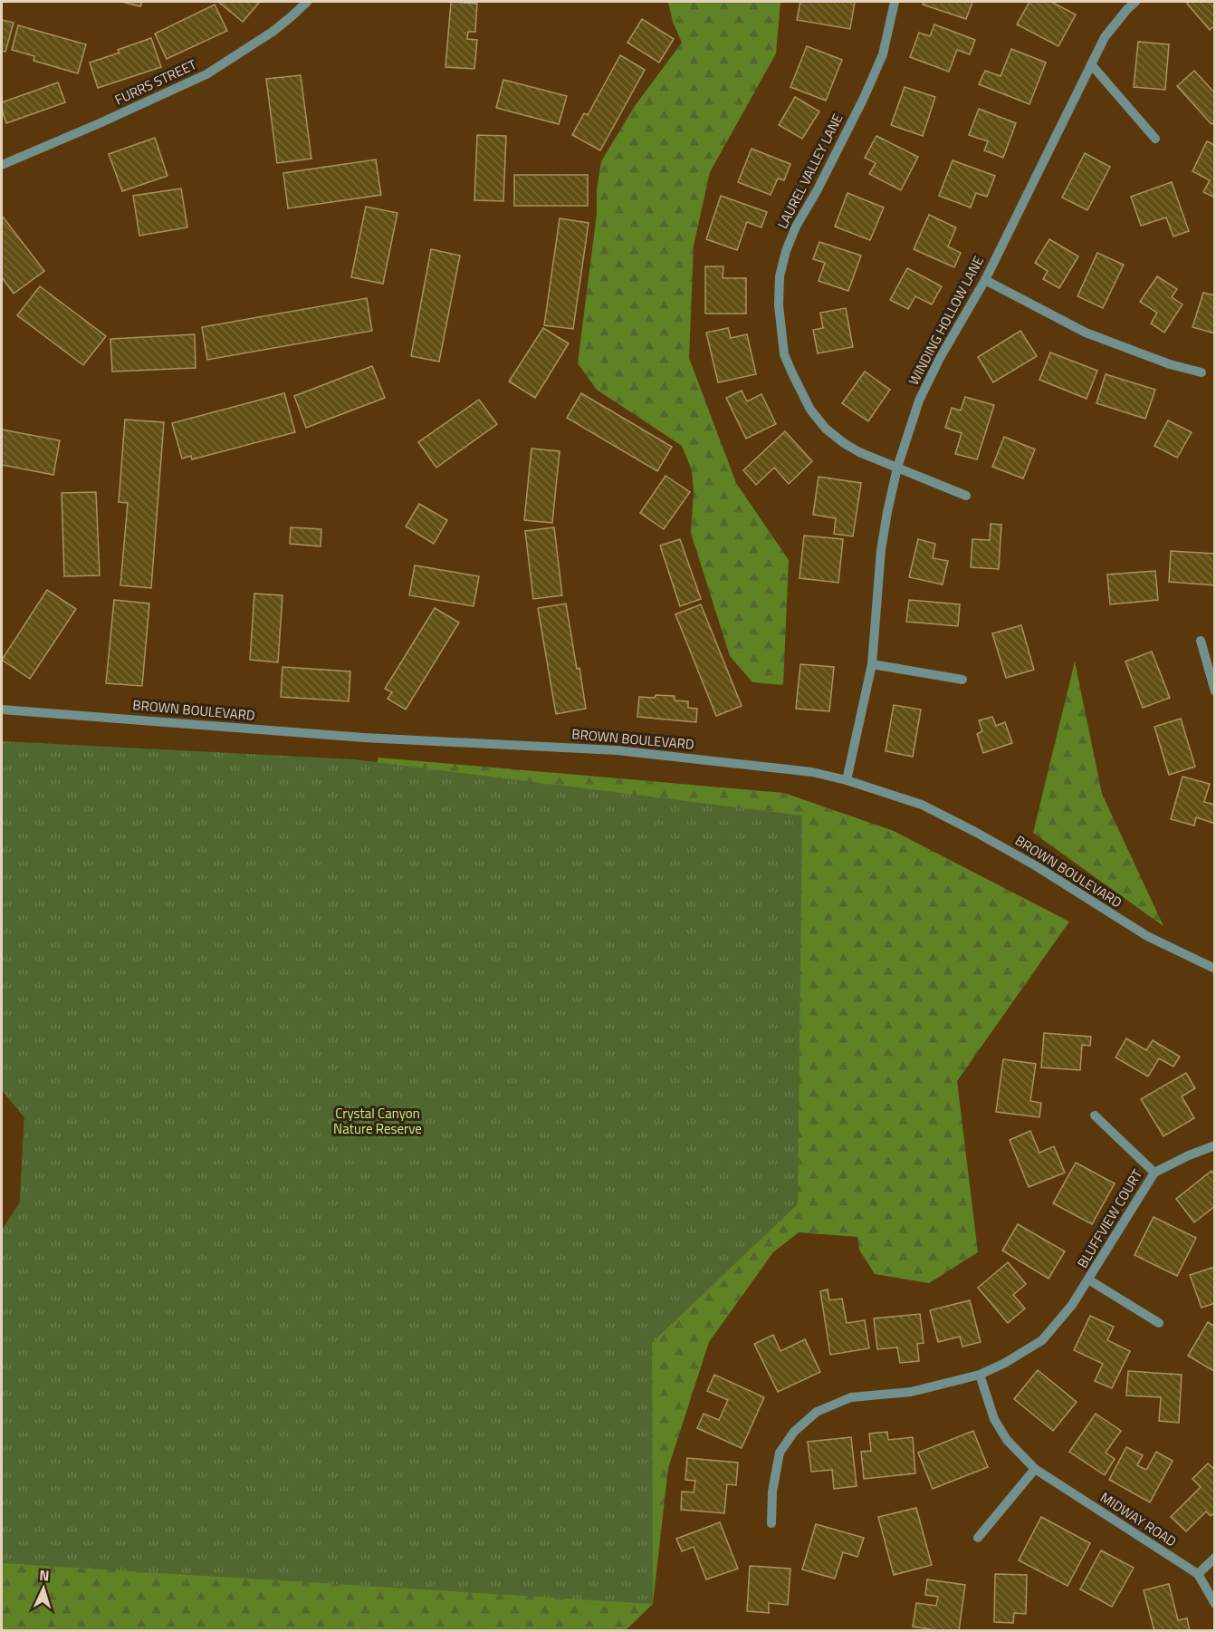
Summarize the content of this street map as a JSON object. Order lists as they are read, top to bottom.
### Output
{
  "streets": {
    "street": [
      "FURRS STREET",
      "LAUREL VALLEY LANE",
      "WINDING HOLLOW LANE",
      "BROWN BOULEVARD",
      "BLUFFVIEW COURT",
      "MIDWAY ROAD"
    ]
  },
  "crossings": [
    ["LAUREL VALLEY LANE", "WINDING HOLLOW LANE"],
    ["WINDING HOLLOW LANE", "BROWN BOULEVARD"],
    ["BLUFFVIEW COURT", "MIDWAY ROAD"]
  ],
  "parks": ["Crystal Canyon Nature Reserve"],
  "north": "top"
}
